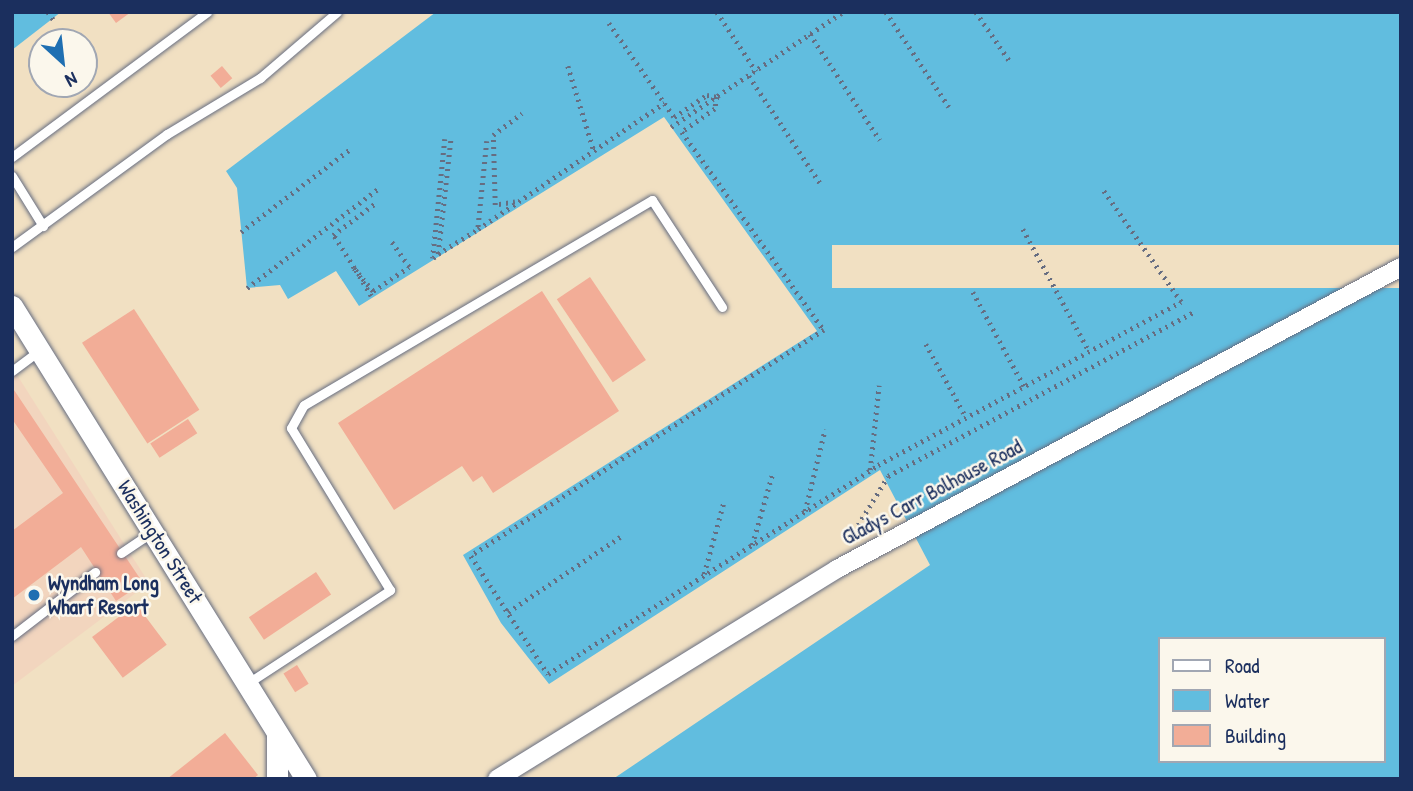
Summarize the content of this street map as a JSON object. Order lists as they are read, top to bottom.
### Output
{
  "streets": {
    "street": ["Gladys Carr Bolhouse Road", "Washington Street"]
  },
  "places": ["Wyndham Long Wharf Resort"],
  "legend": ["Road", "Water", "Building"],
  "north": "bottom right"
}
